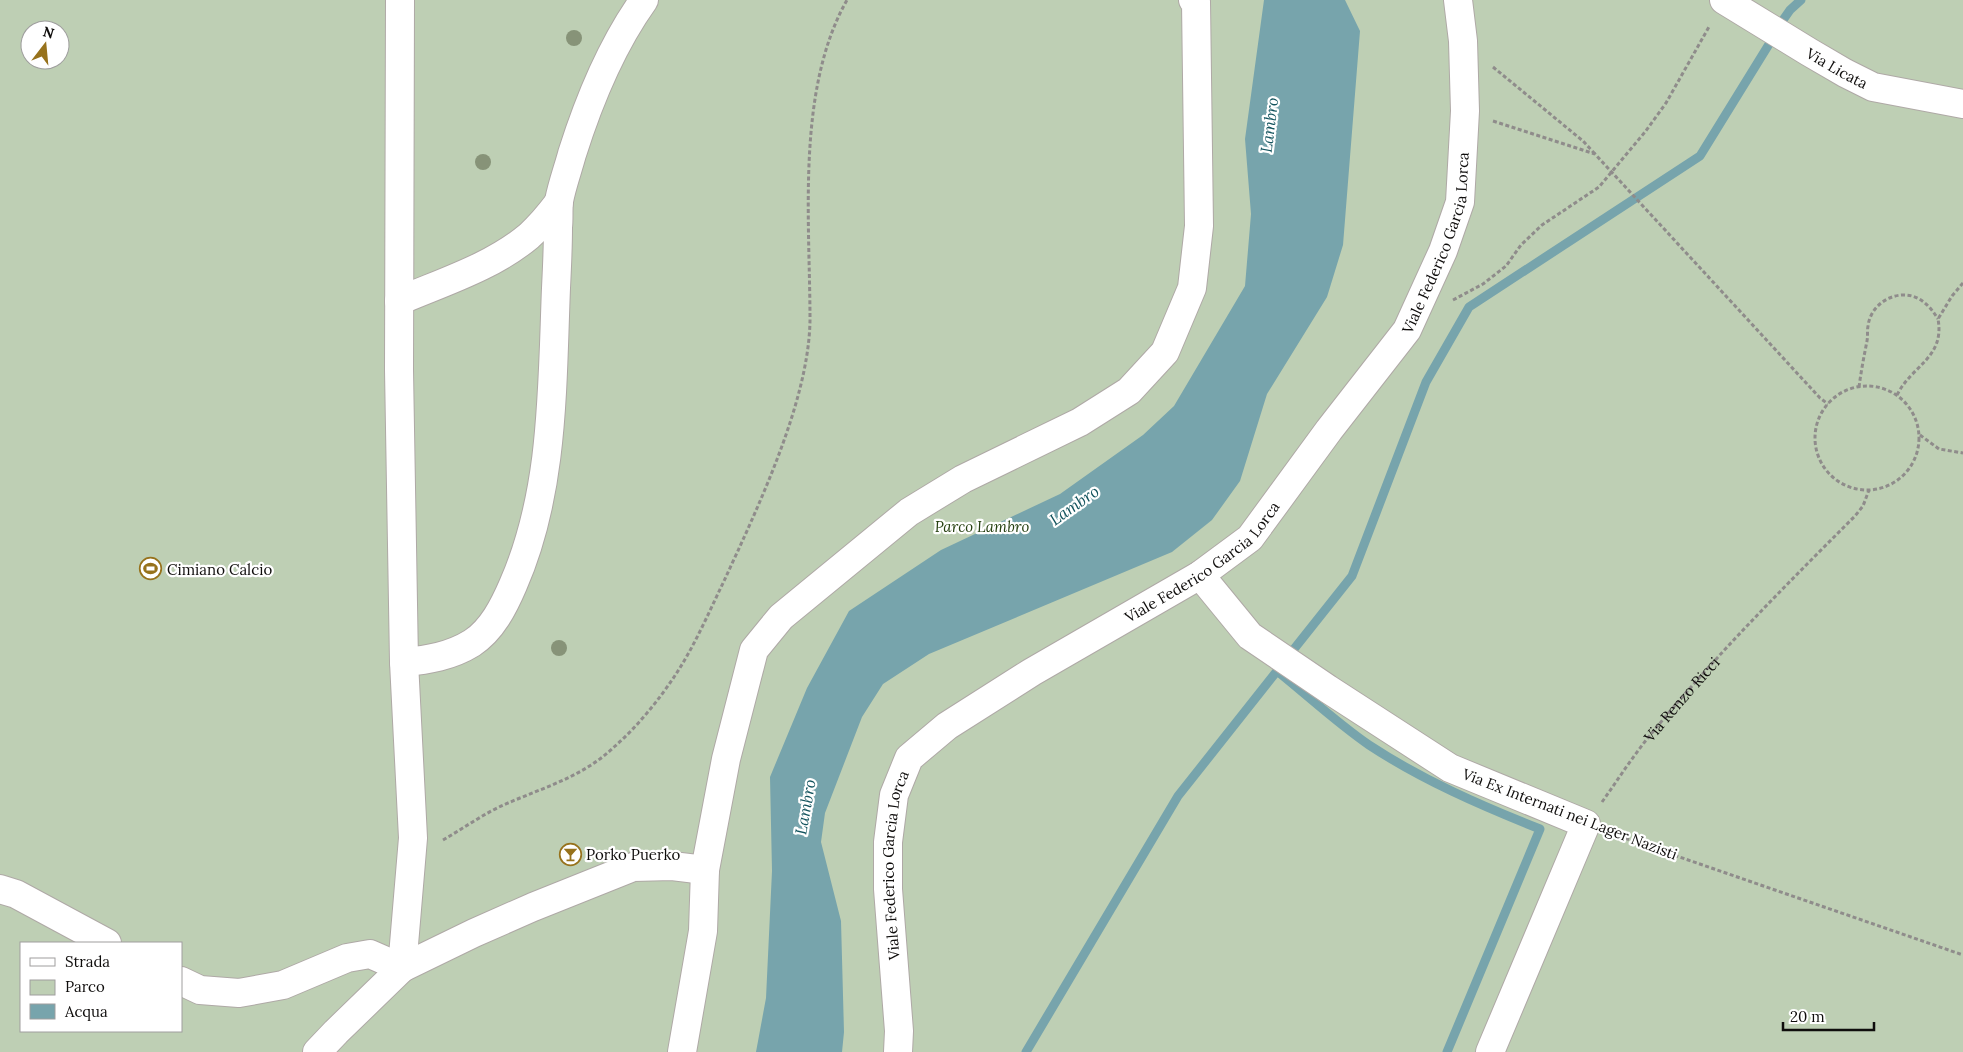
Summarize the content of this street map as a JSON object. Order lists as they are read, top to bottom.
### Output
{
  "streets": {
    "street": ["Via Licata", "Viale Federico Garcia Lorca", "Via Ex Internati nei Lager Nazisti"],
    "path": ["Via Renzo Ricci"]
  },
  "crossings": [
    ["Viale Federico Garcia Lorca", "Via Ex Internati nei Lager Nazisti"],
    ["Via Renzo Ricci", "Via Ex Internati nei Lager Nazisti"]
  ],
  "water": ["Lambro"],
  "parks": ["Parco Lambro"],
  "places": {
    "sports": ["Cimiano Calcio"],
    "bar": ["Porko Puerko"]
  },
  "legend": ["Strada", "Parco", "Acqua"],
  "scale_bar": "20 m",
  "north": "top"
}
